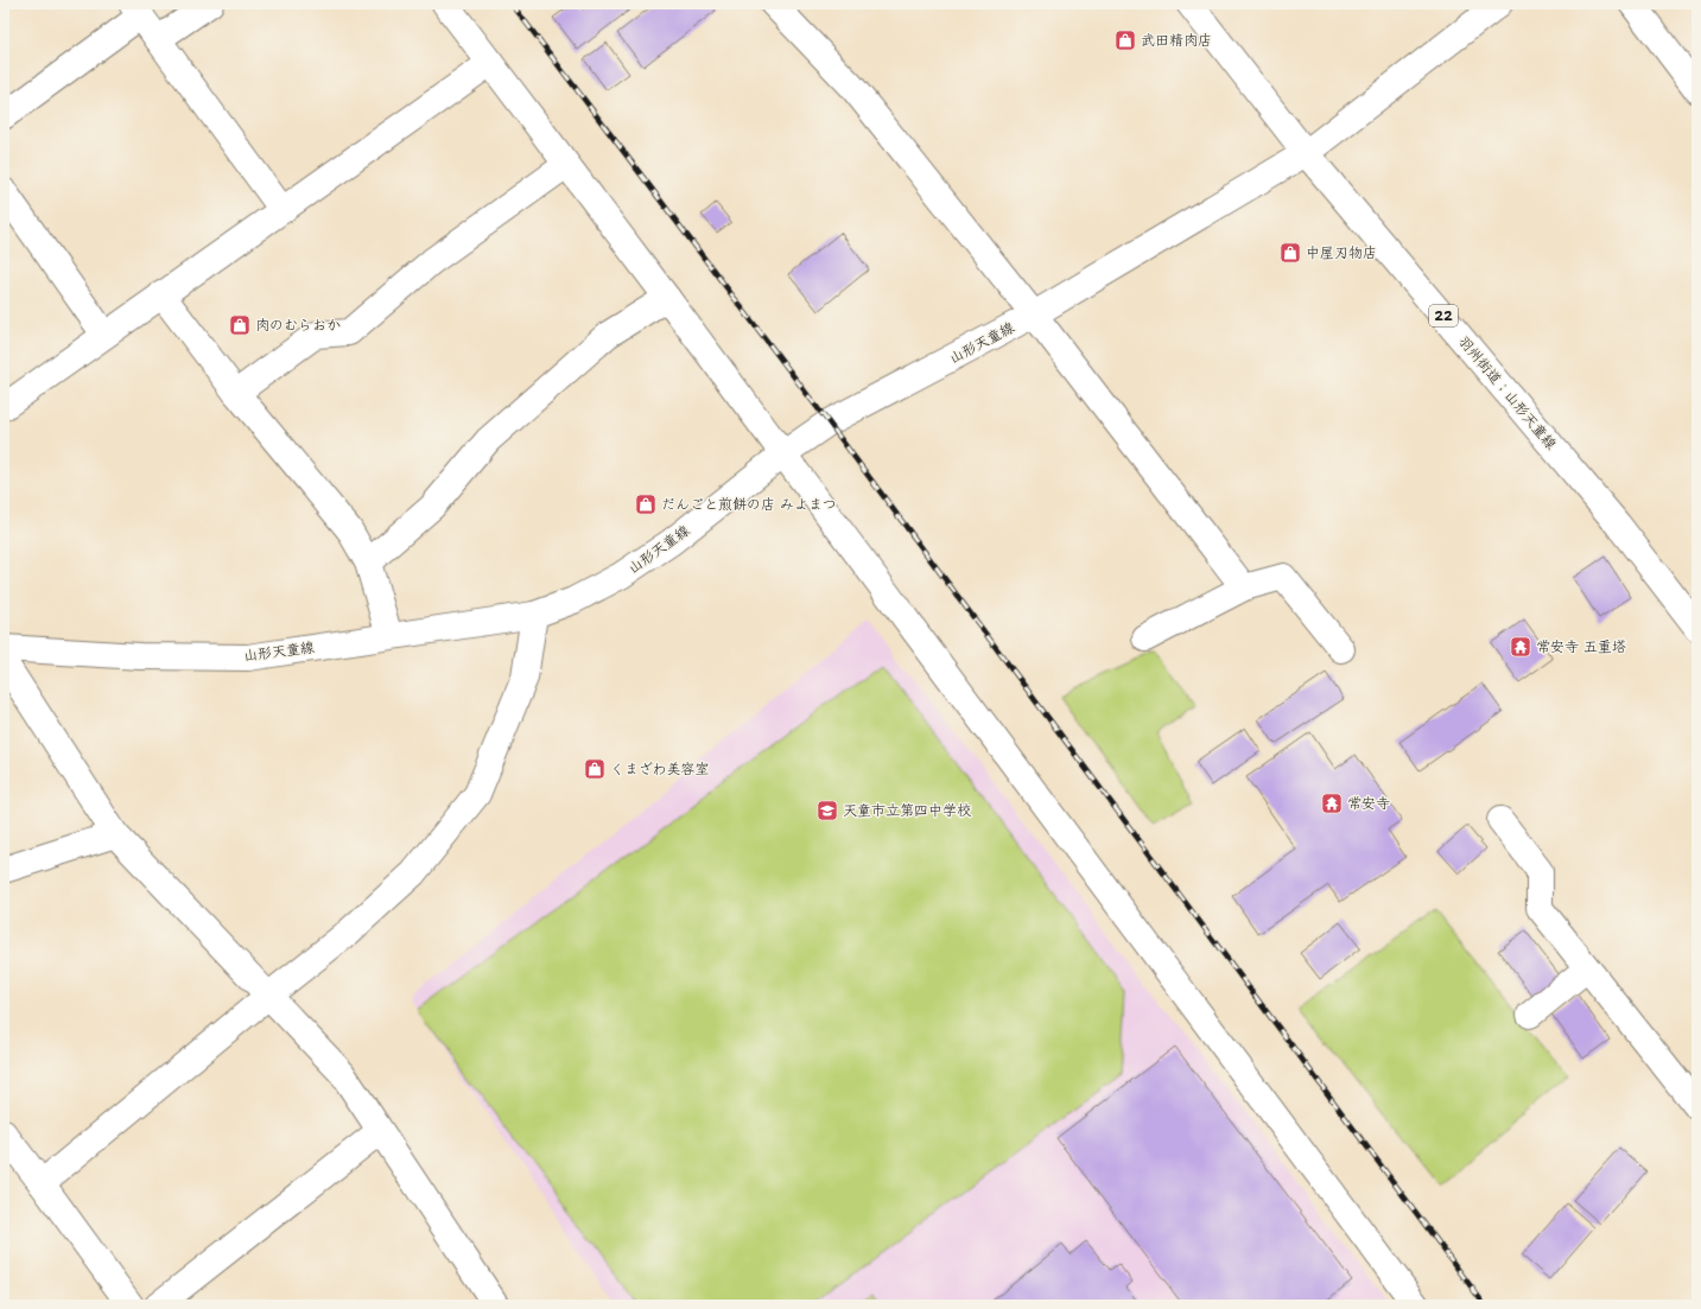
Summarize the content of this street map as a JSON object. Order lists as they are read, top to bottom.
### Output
{
  "streets": {
    "street": ["22", "山形天童線", "羽州街道；山形天童線"]
  },
  "crossings": [
    ["山形天童線", "羽州街道；山形天童線"]
  ],
  "places": {
    "shop": [
      "武田精肉店",
      "中屋刃物店",
      "肉のむらおか",
      "だんごと煎餅の店 みよまつ",
      "くまざわ美容室"
    ],
    "temple": ["常安寺 五重塔", "常安寺"],
    "school or university": ["天童市立第四中学校"]
  }
}
